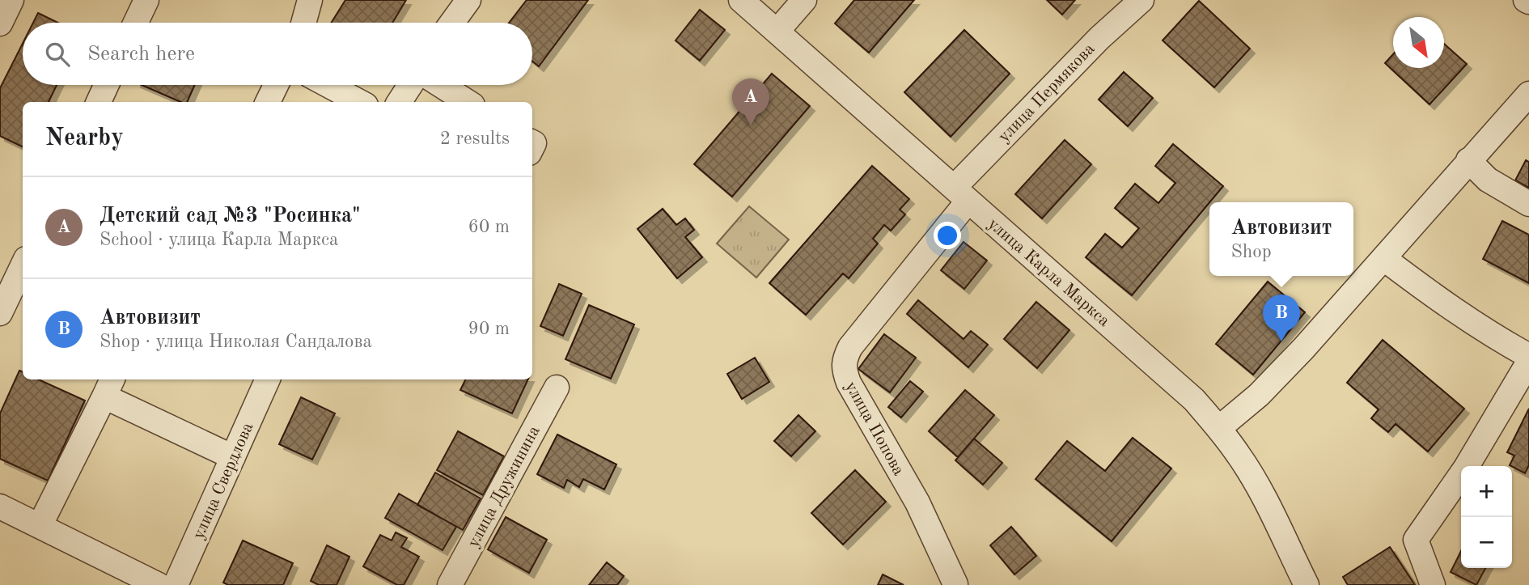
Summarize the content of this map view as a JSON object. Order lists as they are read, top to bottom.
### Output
{
  "streets": {
    "street": [
      "улица Пермякова",
      "улица Карла Маркса",
      "улица Попова",
      "улица Свердлова",
      "улица Дружинина"
    ]
  },
  "crossings": [
    ["улица Пермякова", "улица Карла Маркса"],
    ["улица Пермякова", "улица Попова"],
    ["улица Карла Маркса", "улица Попова"]
  ],
  "north": "bottom right",
  "page": {
    "search": "Search here",
    "pins": ["A", "B"],
    "heading": ["Nearby", "2 results"],
    "list": [
      {
        "mark": "A",
        "name": "Детский сад №3 \"Росинка\"",
        "note": "School · улица Карла Маркса",
        "value": "60 m"
      },
      {
        "mark": "B",
        "name": "Автовизит",
        "note": "Shop · улица Николая Сандалова",
        "value": "90 m"
      }
    ],
    "popup": ["Автовизит", "Shop"],
    "map_buttons": ["+", "−"]
  }
}
